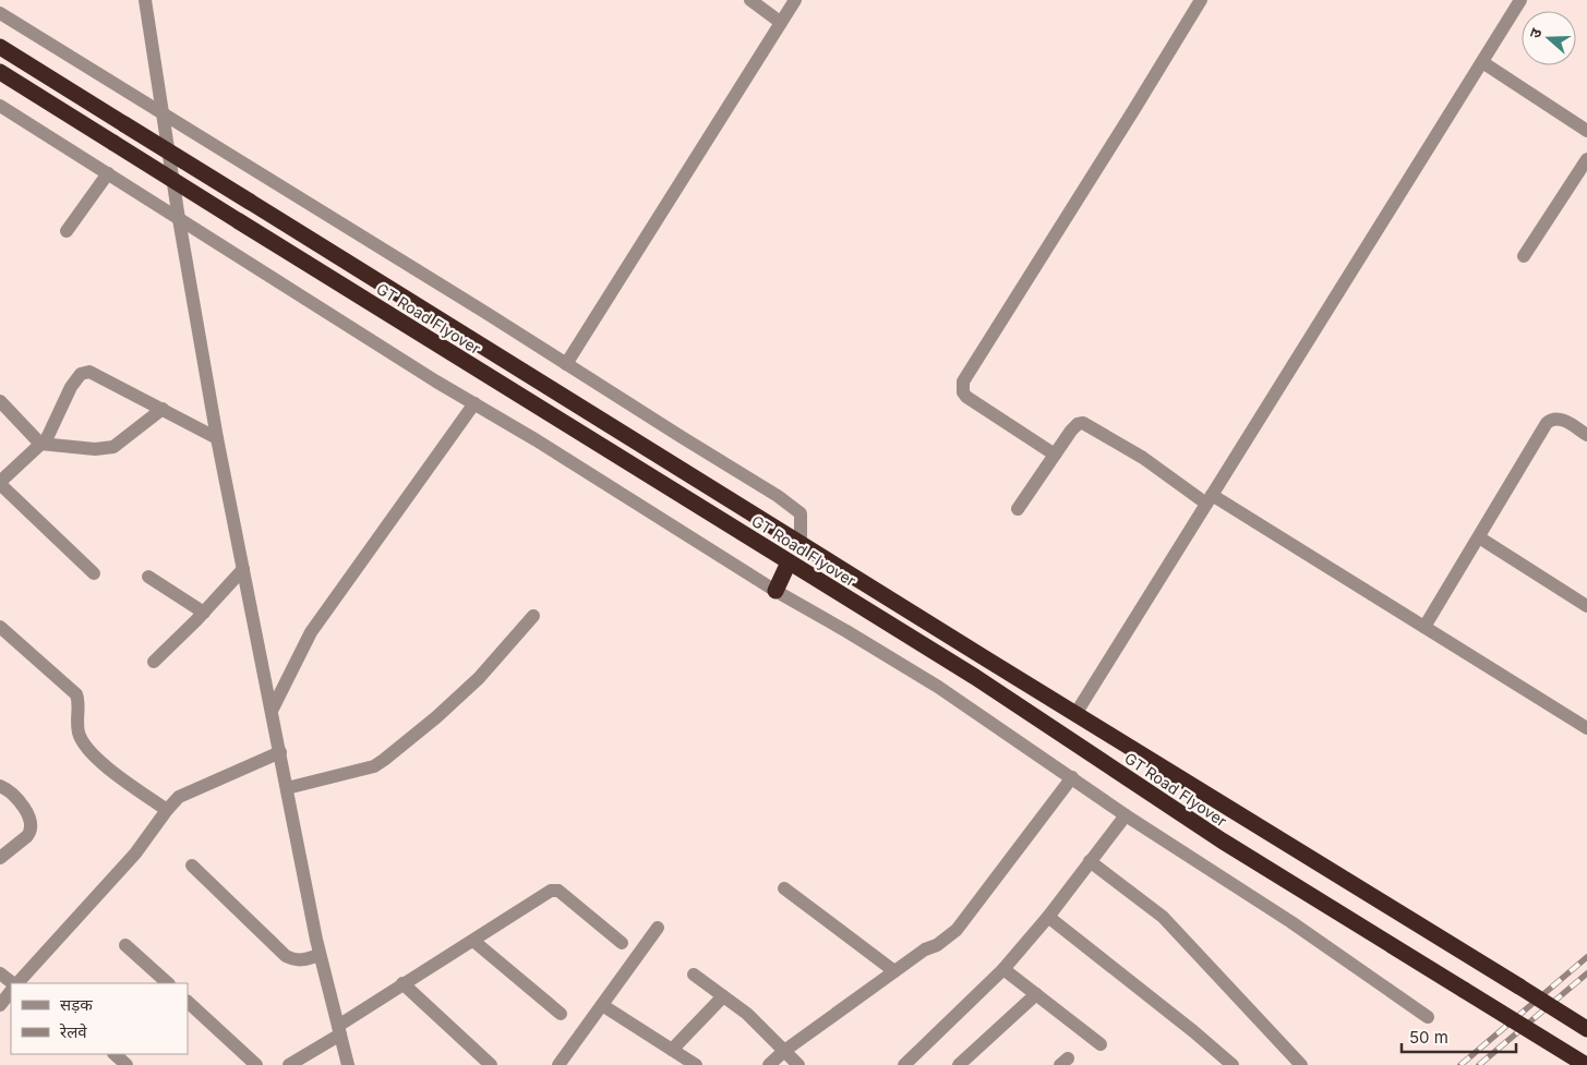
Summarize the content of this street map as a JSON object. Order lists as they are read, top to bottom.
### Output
{
  "streets": {
    "highway": ["GT Road Flyover"]
  },
  "legend": ["सड़क", "रेलवे"],
  "scale_bar": "50 m",
  "north": "left"
}
